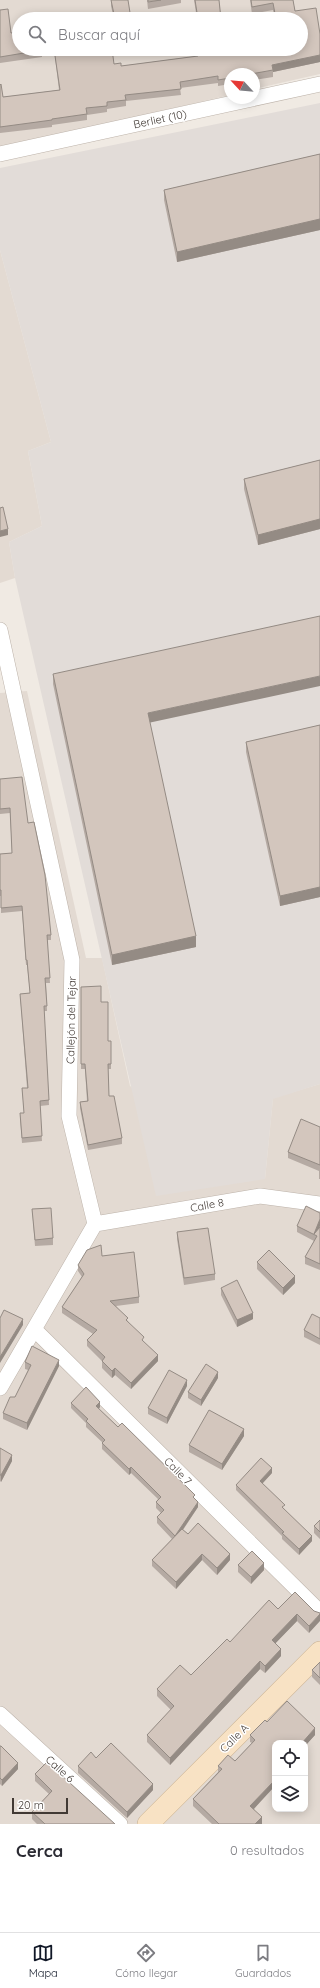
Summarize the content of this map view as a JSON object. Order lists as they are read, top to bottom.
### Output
{
  "streets": {
    "street": [
      "Berliet (10)",
      "Callejón del Tejar",
      "Calle 8",
      "Calle 7",
      "Calle A",
      "Calle 6"
    ]
  },
  "crossings": [
    ["Callejón del Tejar", "Calle 8"]
  ],
  "scale_bar": "20 m",
  "north": "top left",
  "page": {
    "search": "Buscar aquí",
    "scale": "20 m",
    "heading": ["Cerca", "0 resultados"],
    "nav": ["Mapa", "Cómo llegar", "Guardados"]
  }
}
